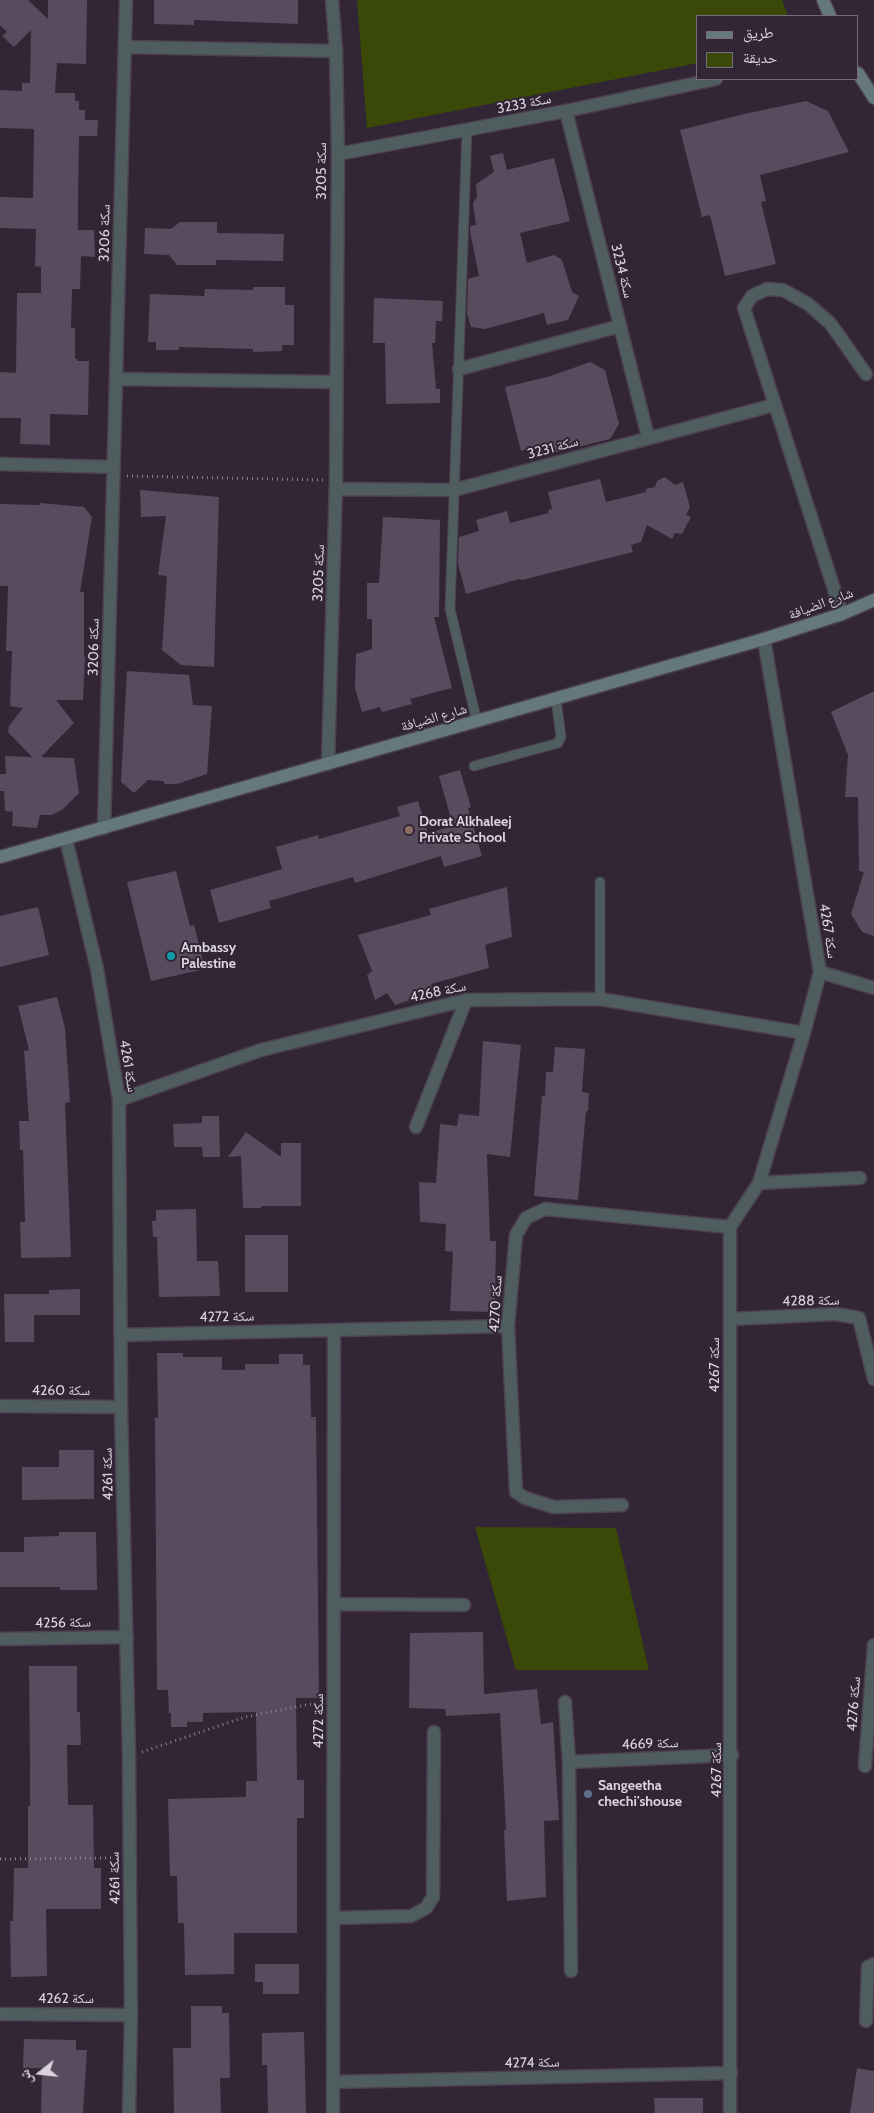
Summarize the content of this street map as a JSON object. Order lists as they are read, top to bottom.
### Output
{
  "streets": {
    "street": [
      "سكة 3233",
      "سكة 3205",
      "سكة 3206",
      "سكة 3234",
      "سكة 3231",
      "شارع الضيافة",
      "سكة 4267",
      "سكة 4268",
      "سكة 4261",
      "سكة 4288",
      "سكة 4270",
      "سكة 4272",
      "سكة 4260",
      "سكة 4256",
      "سكة 4276",
      "سكة 4669",
      "سكة 4262",
      "سكة 4274"
    ]
  },
  "crossings": [
    ["سكة 3233", "سكة 3205"],
    ["سكة 3233", "سكة 3234"],
    ["سكة 3205", "سكة 3231"],
    ["سكة 3205", "شارع الضيافة"],
    ["سكة 3206", "شارع الضيافة"],
    ["سكة 3234", "سكة 3231"],
    ["شارع الضيافة", "سكة 4267"],
    ["شارع الضيافة", "سكة 4261"],
    ["سكة 4267", "سكة 4268"],
    ["سكة 4267", "سكة 4288"],
    ["سكة 4267", "سكة 4270"],
    ["سكة 4267", "سكة 4669"],
    ["سكة 4267", "سكة 4274"],
    ["سكة 4268", "سكة 4261"],
    ["سكة 4261", "سكة 4272"],
    ["سكة 4261", "سكة 4260"],
    ["سكة 4261", "سكة 4256"],
    ["سكة 4261", "سكة 4262"],
    ["سكة 4270", "سكة 4272"],
    ["سكة 4272", "سكة 4274"]
  ],
  "places": ["Dorat Alkhaleej Private School", "Ambassy Palestine", "Sangeetha chechi'shouse"],
  "legend": ["طريق", "حديقة"],
  "north": "left"
}
